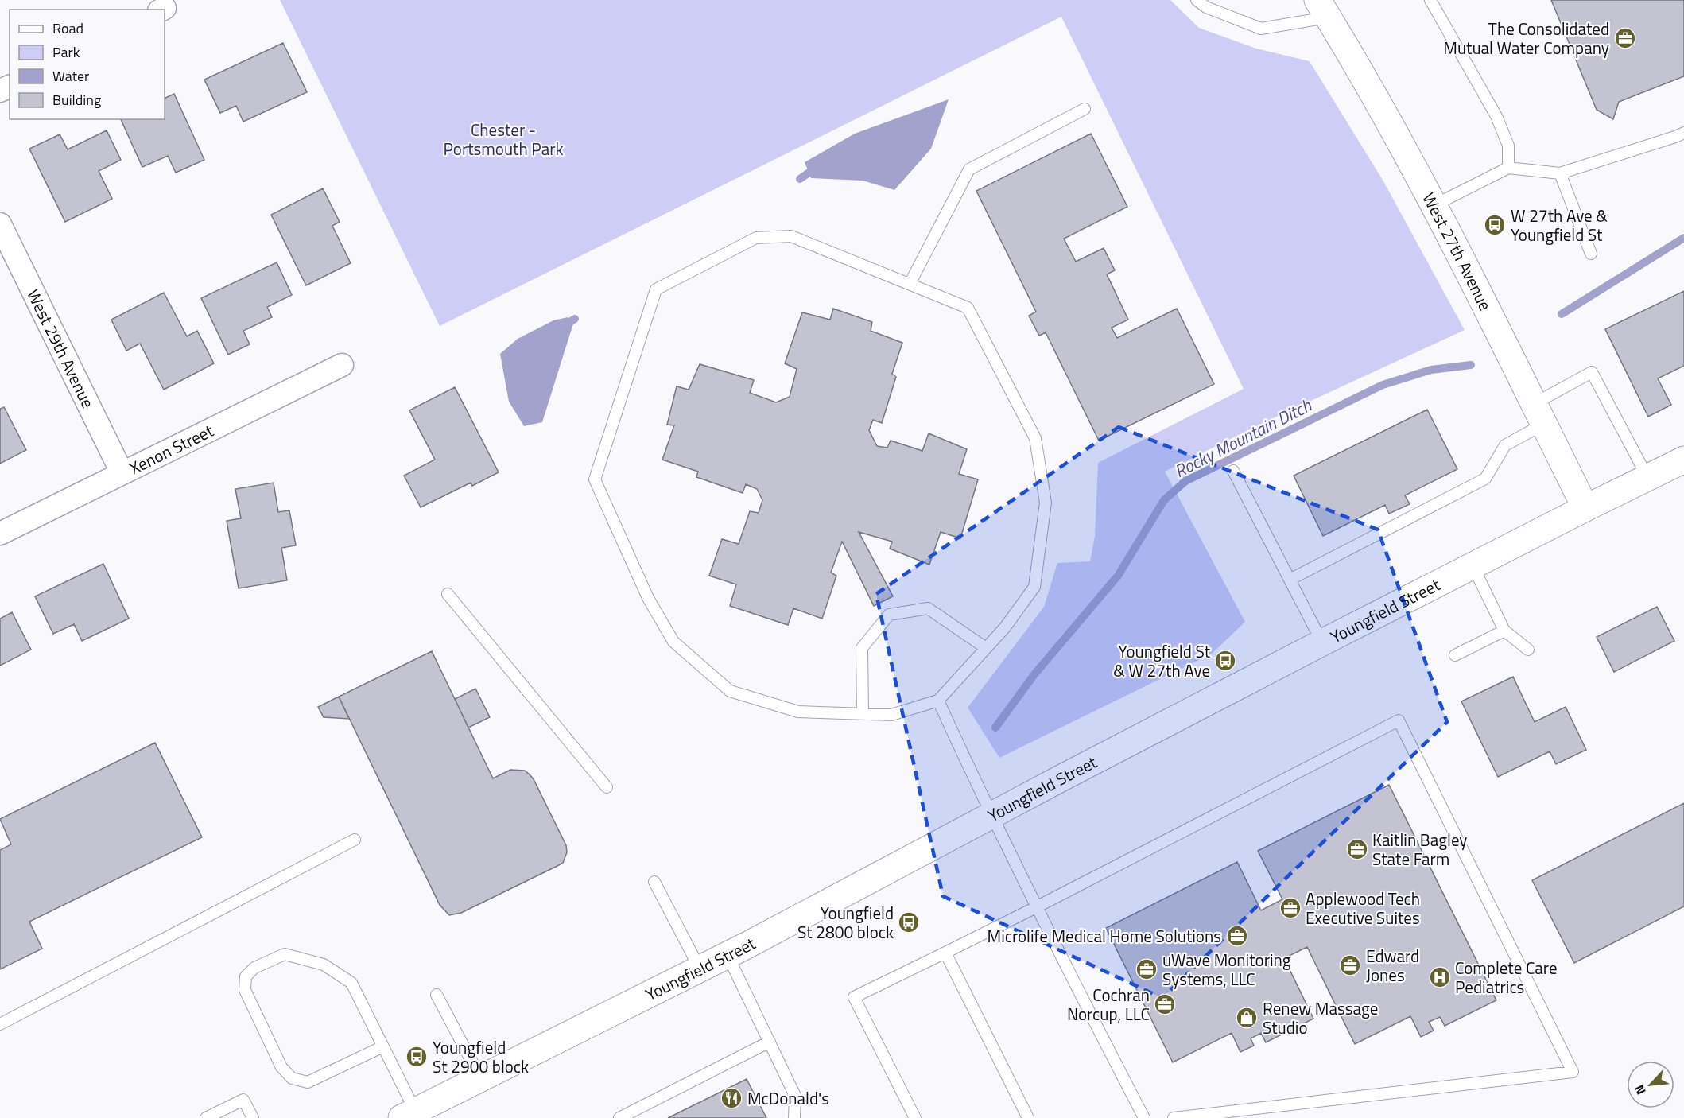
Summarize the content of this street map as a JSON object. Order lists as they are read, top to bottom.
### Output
{
  "streets": {
    "street": [
      "West 27th Avenue",
      "West 29th Avenue",
      "Xenon Street",
      "Youngfield Street"
    ]
  },
  "crossings": [
    ["West 27th Avenue", "Youngfield Street"],
    ["West 29th Avenue", "Xenon Street"]
  ],
  "water": ["Rocky Mountain Ditch"],
  "parks": ["Chester - Portsmouth Park"],
  "places": {
    "office": [
      "The Consolidated Mutual Water Company",
      "Kaitlin Bagley State Farm",
      "Applewood Tech Executive Suites",
      "Microlife Medical Home Solutions",
      "Edward Jones",
      "uWave Monitoring Systems, LLC",
      "Cochran Norcup, LLC"
    ],
    "bus stop": [
      "W 27th Ave & Youngfield St",
      "Youngfield St & W 27th Ave",
      "Youngfield St 2800 block",
      "Youngfield St 2900 block"
    ],
    "hospital": ["Complete Care Pediatrics"],
    "shop": ["Renew Massage Studio"],
    "restaurant": ["McDonald's"]
  },
  "legend": [
    "Road",
    "Park",
    "Water",
    "Building"
  ],
  "north": "bottom left"
}
